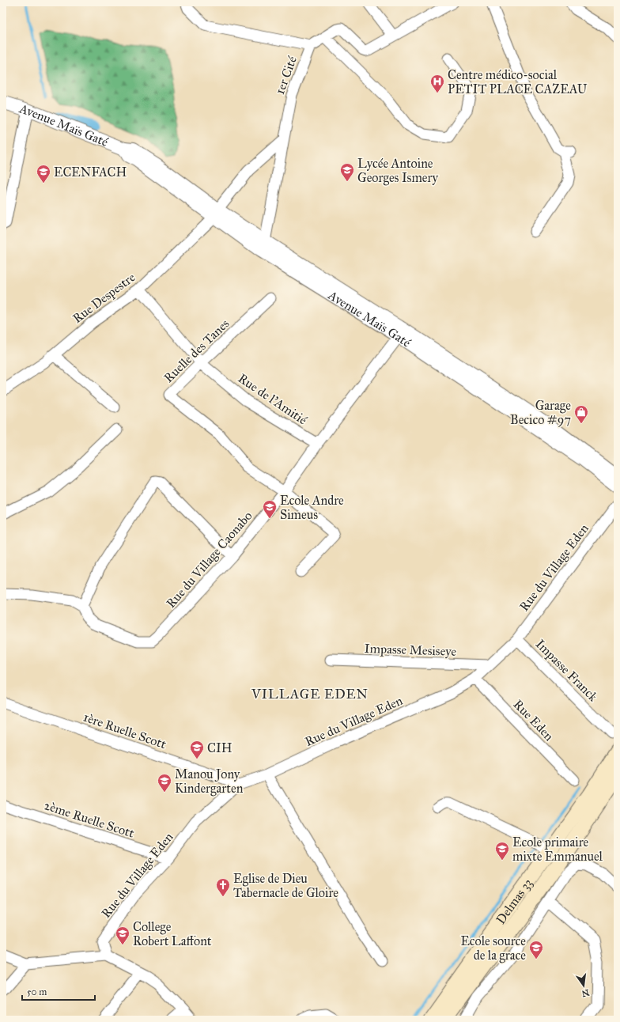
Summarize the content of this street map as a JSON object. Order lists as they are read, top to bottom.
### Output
{
  "streets": {
    "main road": ["Delmas 33"],
    "street": [
      "1er Cité",
      "Avenue Maïs Gaté",
      "Rue Despestre",
      "Ruelle des Tanes",
      "Rue de l'Amitié",
      "Rue du Village Caonabo",
      "Rue du Village Eden",
      "Impasse Mesiseye",
      "Impasse Franck",
      "Rue Eden",
      "1ère Ruelle Scott",
      "2ème Ruelle Scott"
    ]
  },
  "crossings": [
    ["1er Cité", "Avenue Maïs Gaté"],
    ["1er Cité", "Rue Despestre"],
    ["Avenue Maïs Gaté", "Rue Despestre"],
    ["Avenue Maïs Gaté", "Rue du Village Caonabo"],
    ["Rue Despestre", "Rue de l'Amitié"],
    ["Ruelle des Tanes", "Rue de l'Amitié"],
    ["Ruelle des Tanes", "Rue du Village Caonabo"],
    ["Rue de l'Amitié", "Rue du Village Caonabo"],
    ["Rue du Village Eden", "Impasse Mesiseye"],
    ["Rue du Village Eden", "Impasse Franck"],
    ["Rue du Village Eden", "Rue Eden"],
    ["Rue du Village Eden", "1ère Ruelle Scott"],
    ["Rue du Village Eden", "2ème Ruelle Scott"]
  ],
  "districts": ["VILLAGE EDEN"],
  "places": {
    "hospital": ["Centre médico-social PETIT PLACE CAZEAU"],
    "school or university": [
      "Lycée Antoine Georges Ismery",
      "ECENFACH",
      "Ecole Andre Simeus",
      "CIH",
      "Manou Jony Kindergarten",
      "Ecole primaire mixte Emmanuel",
      "College Robert Laffont",
      "Ecole source de la grace"
    ],
    "shop": ["Garage Becico #97"],
    "church": ["Eglise de Dieu Tabernacle de Gloire"]
  },
  "scale_bar": "50 m",
  "north": "bottom"
}
